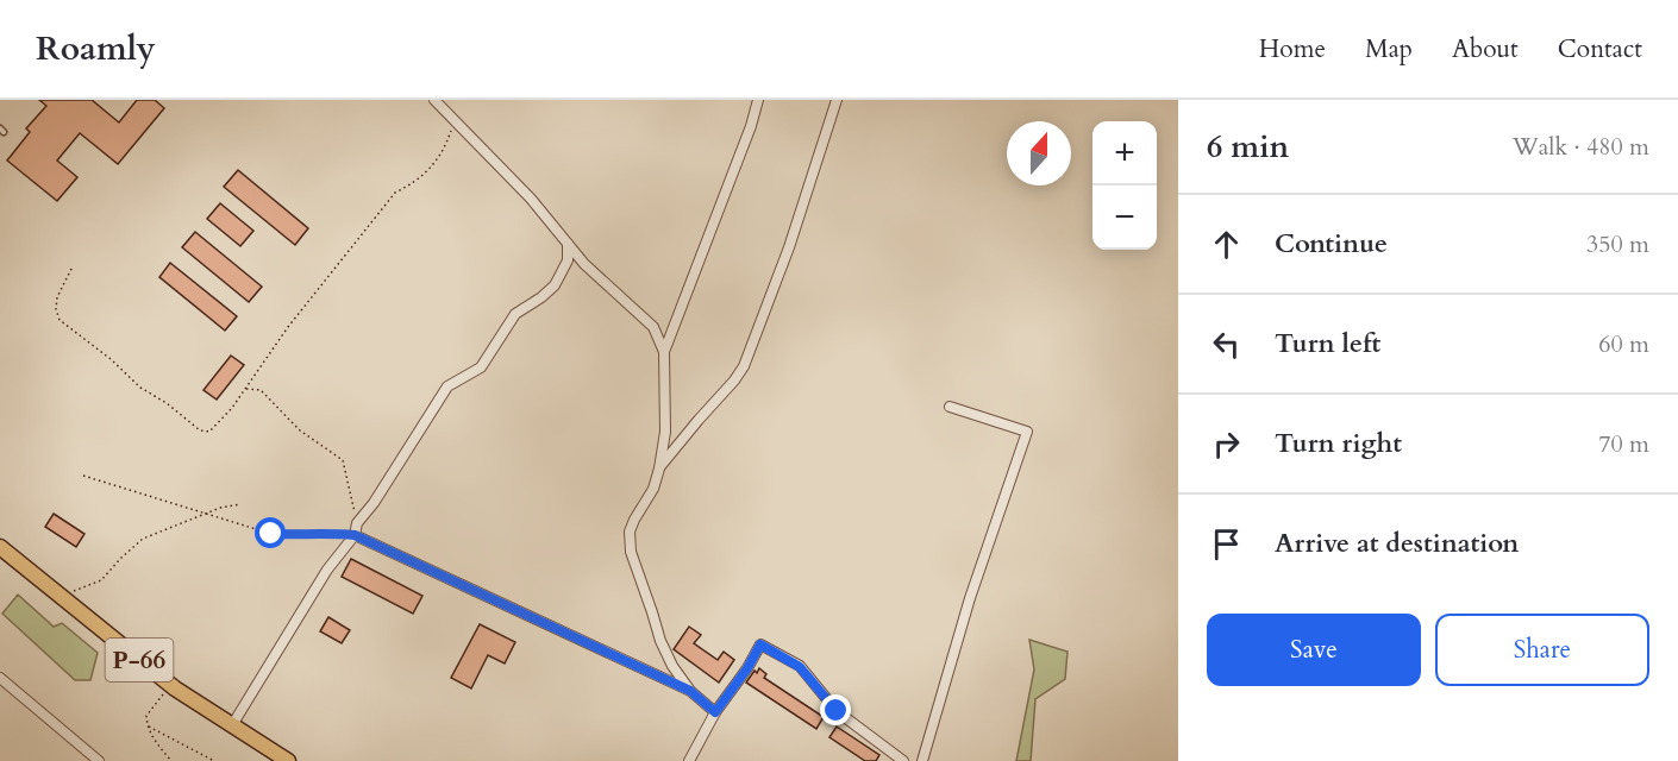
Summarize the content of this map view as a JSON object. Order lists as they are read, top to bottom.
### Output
{
  "streets": {
    "main road": ["Р-66"]
  },
  "north": "top",
  "page": {
    "header": "Roamly",
    "nav": [
      "Home",
      "Map",
      "About",
      "Contact"
    ],
    "heading": ["6 min", "Walk · 480 m"],
    "map_buttons": ["+", "−"],
    "list": [
      ["Continue", "350 m"],
      ["Turn left", "60 m"],
      ["Turn right", "70 m"],
      "Arrive at destination"
    ],
    "buttons": ["Save", "Share"]
  }
}
